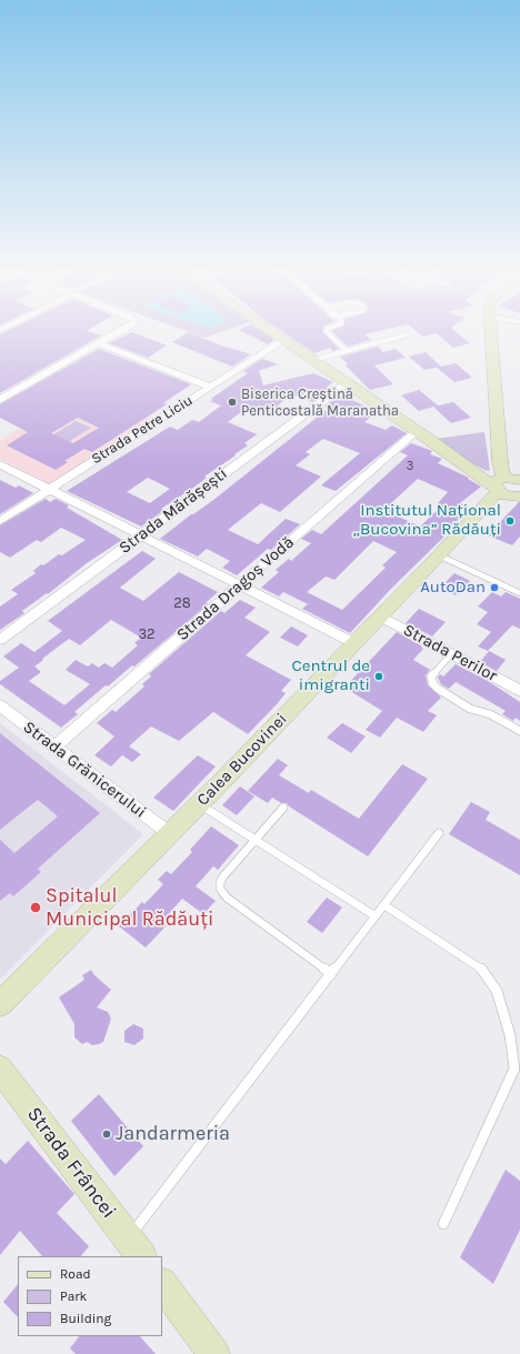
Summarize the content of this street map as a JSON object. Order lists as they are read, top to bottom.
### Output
{
  "streets": {
    "main road": ["Calea Bucovinei", "Strada Frâncei"],
    "street": [
      "Strada Petre Liciu",
      "Strada Mărășești",
      "Strada Dragoș Vodă",
      "Strada Perilor",
      "Strada Grănicerului"
    ]
  },
  "crossings": [
    ["Strada Dragoș Vodă", "Strada Grănicerului"],
    ["Strada Perilor", "Calea Bucovinei"],
    ["Calea Bucovinei", "Strada Grănicerului"]
  ],
  "places": [
    "Biserica Creștină Penticostală Maranatha",
    "Institutul Național „Bucovina” Rădăuți",
    "AutoDan",
    "Centrul de imigranti",
    "Spitalul Municipal Rădăuți",
    "Jandarmeria"
  ],
  "house_numbers": ["3", "28", "32"],
  "legend": ["Road", "Park", "Building"]
}
